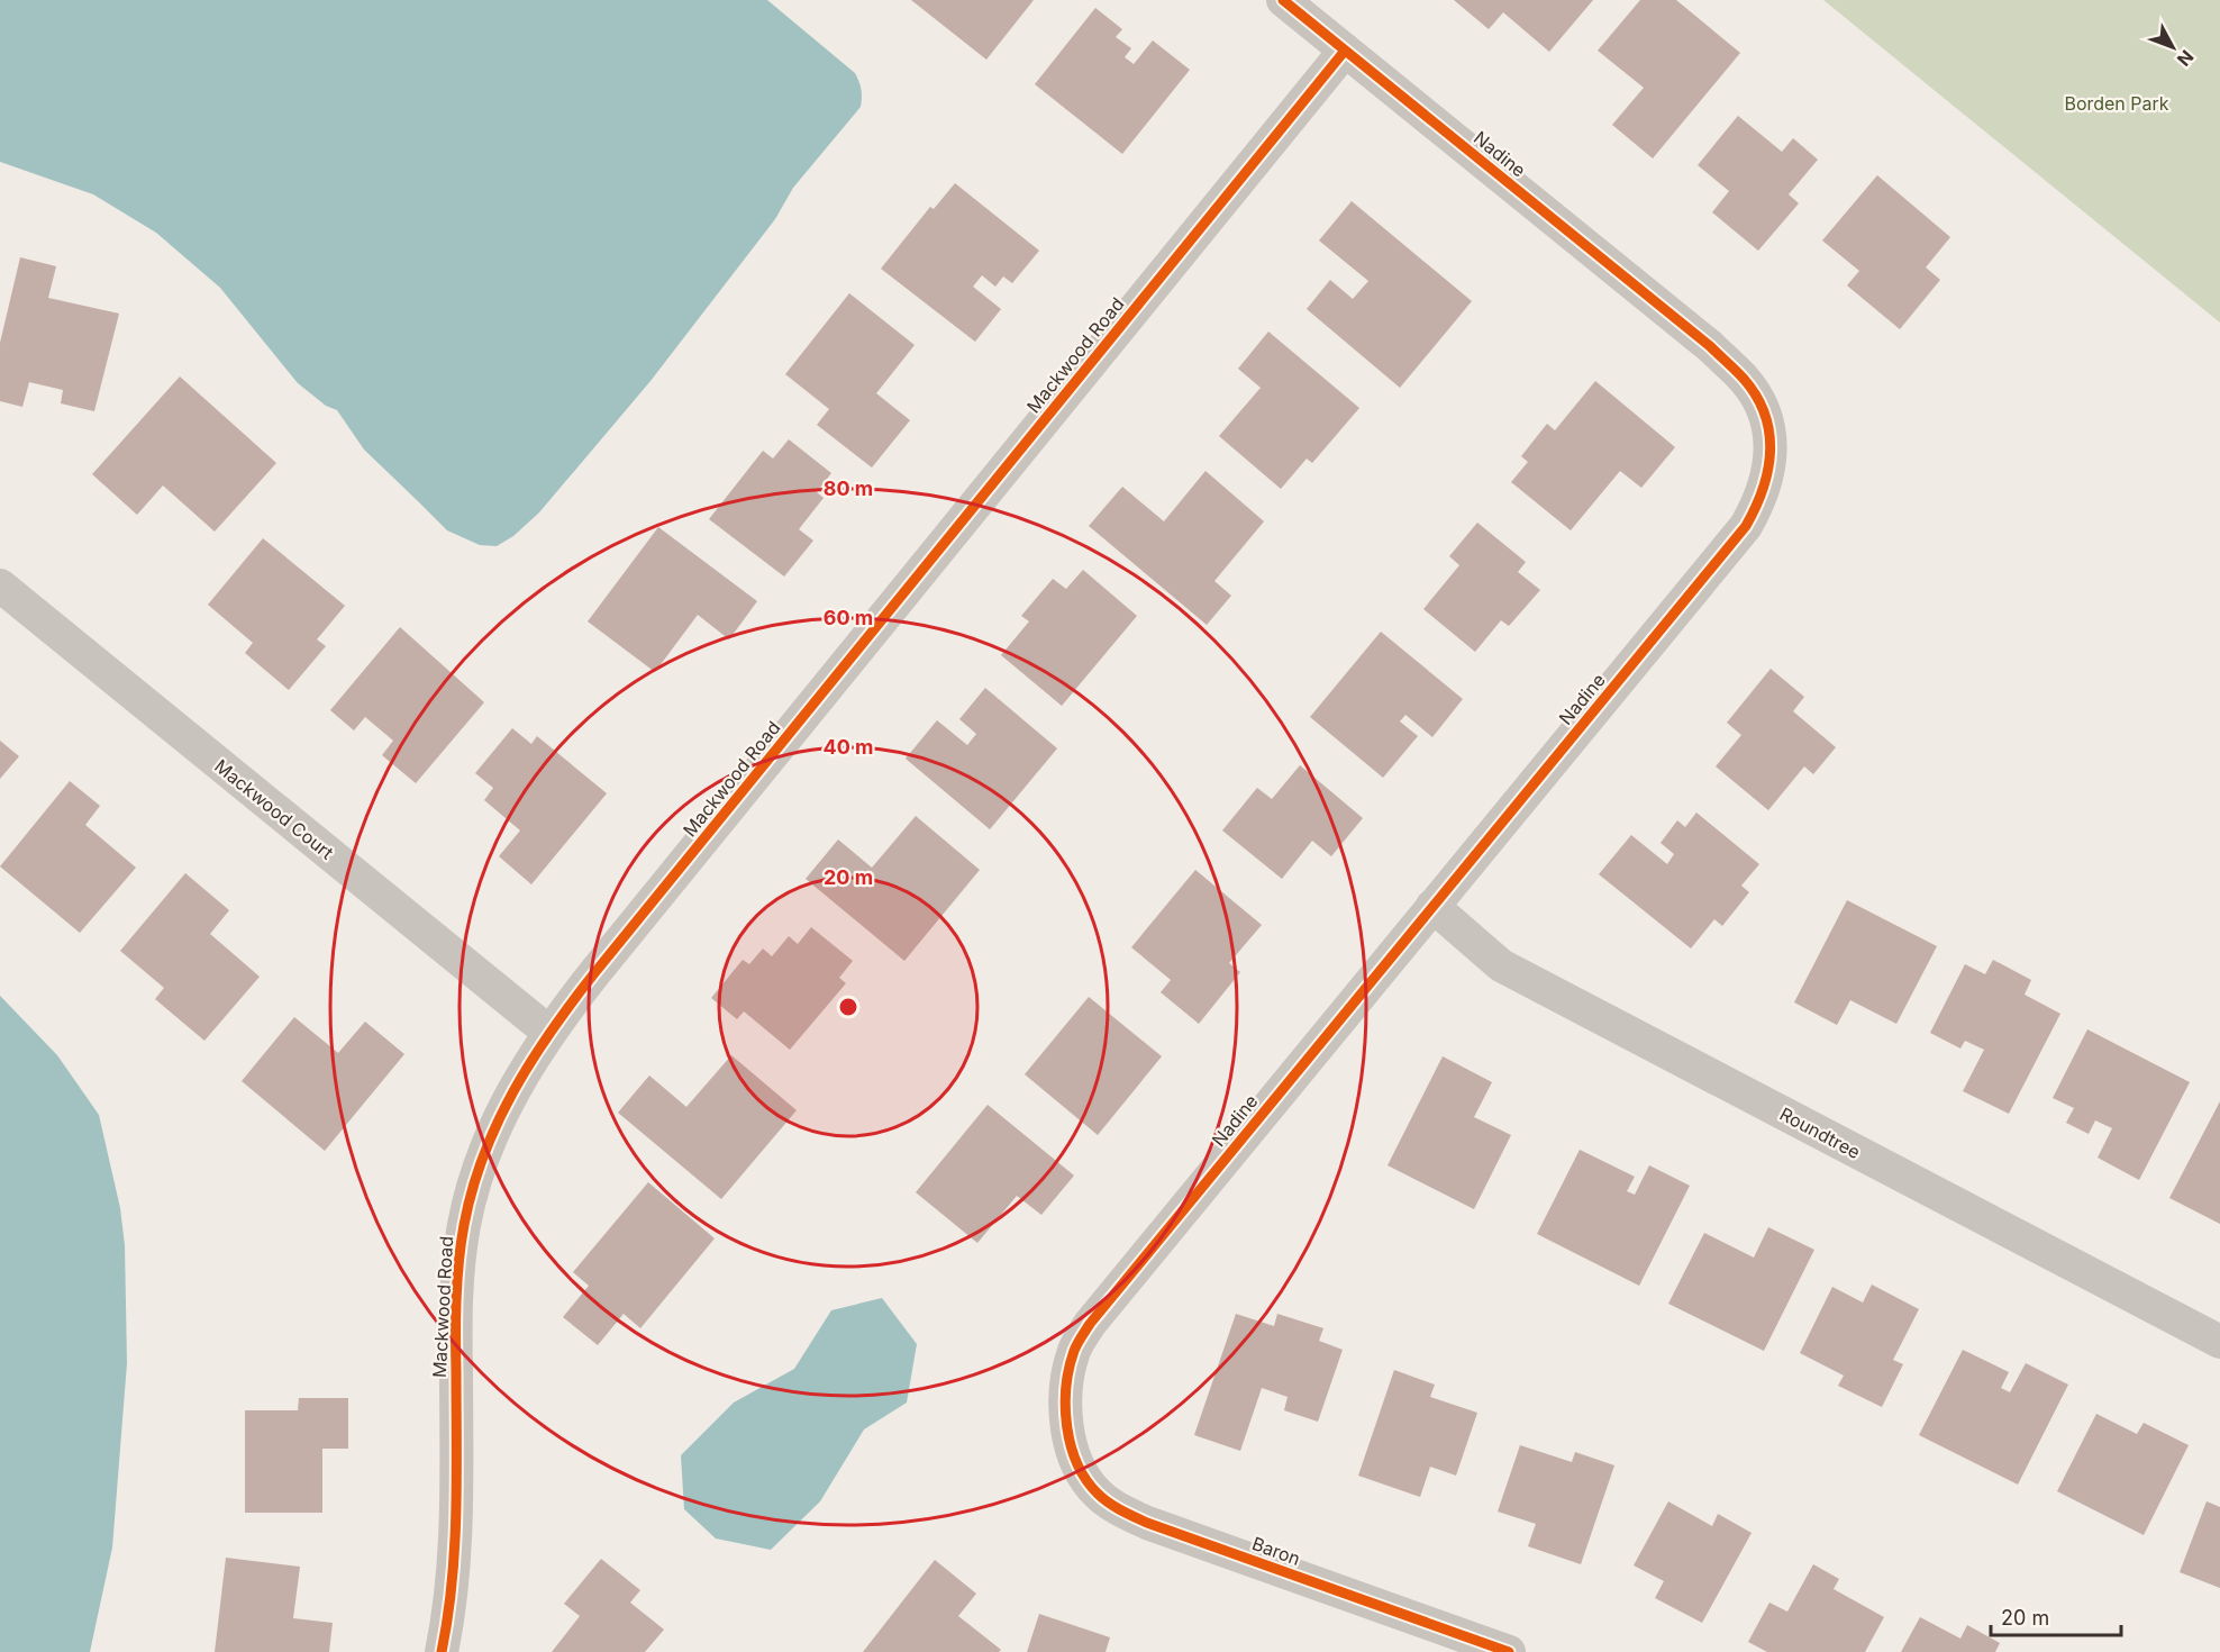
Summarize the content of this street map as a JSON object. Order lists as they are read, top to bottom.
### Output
{
  "streets": {
    "street": [
      "Nadine",
      "Mackwood Road",
      "Mackwood Court",
      "Roundtree",
      "Baron"
    ]
  },
  "crossings": [
    ["Nadine", "Mackwood Road"],
    ["Nadine", "Roundtree"],
    ["Nadine", "Baron"],
    ["Mackwood Road", "Mackwood Court"]
  ],
  "parks": ["Borden Park"],
  "scale_bar": "20 m",
  "north": "bottom right",
  "rings": [
    "80 m",
    "60 m",
    "40 m",
    "20 m"
  ]
}
